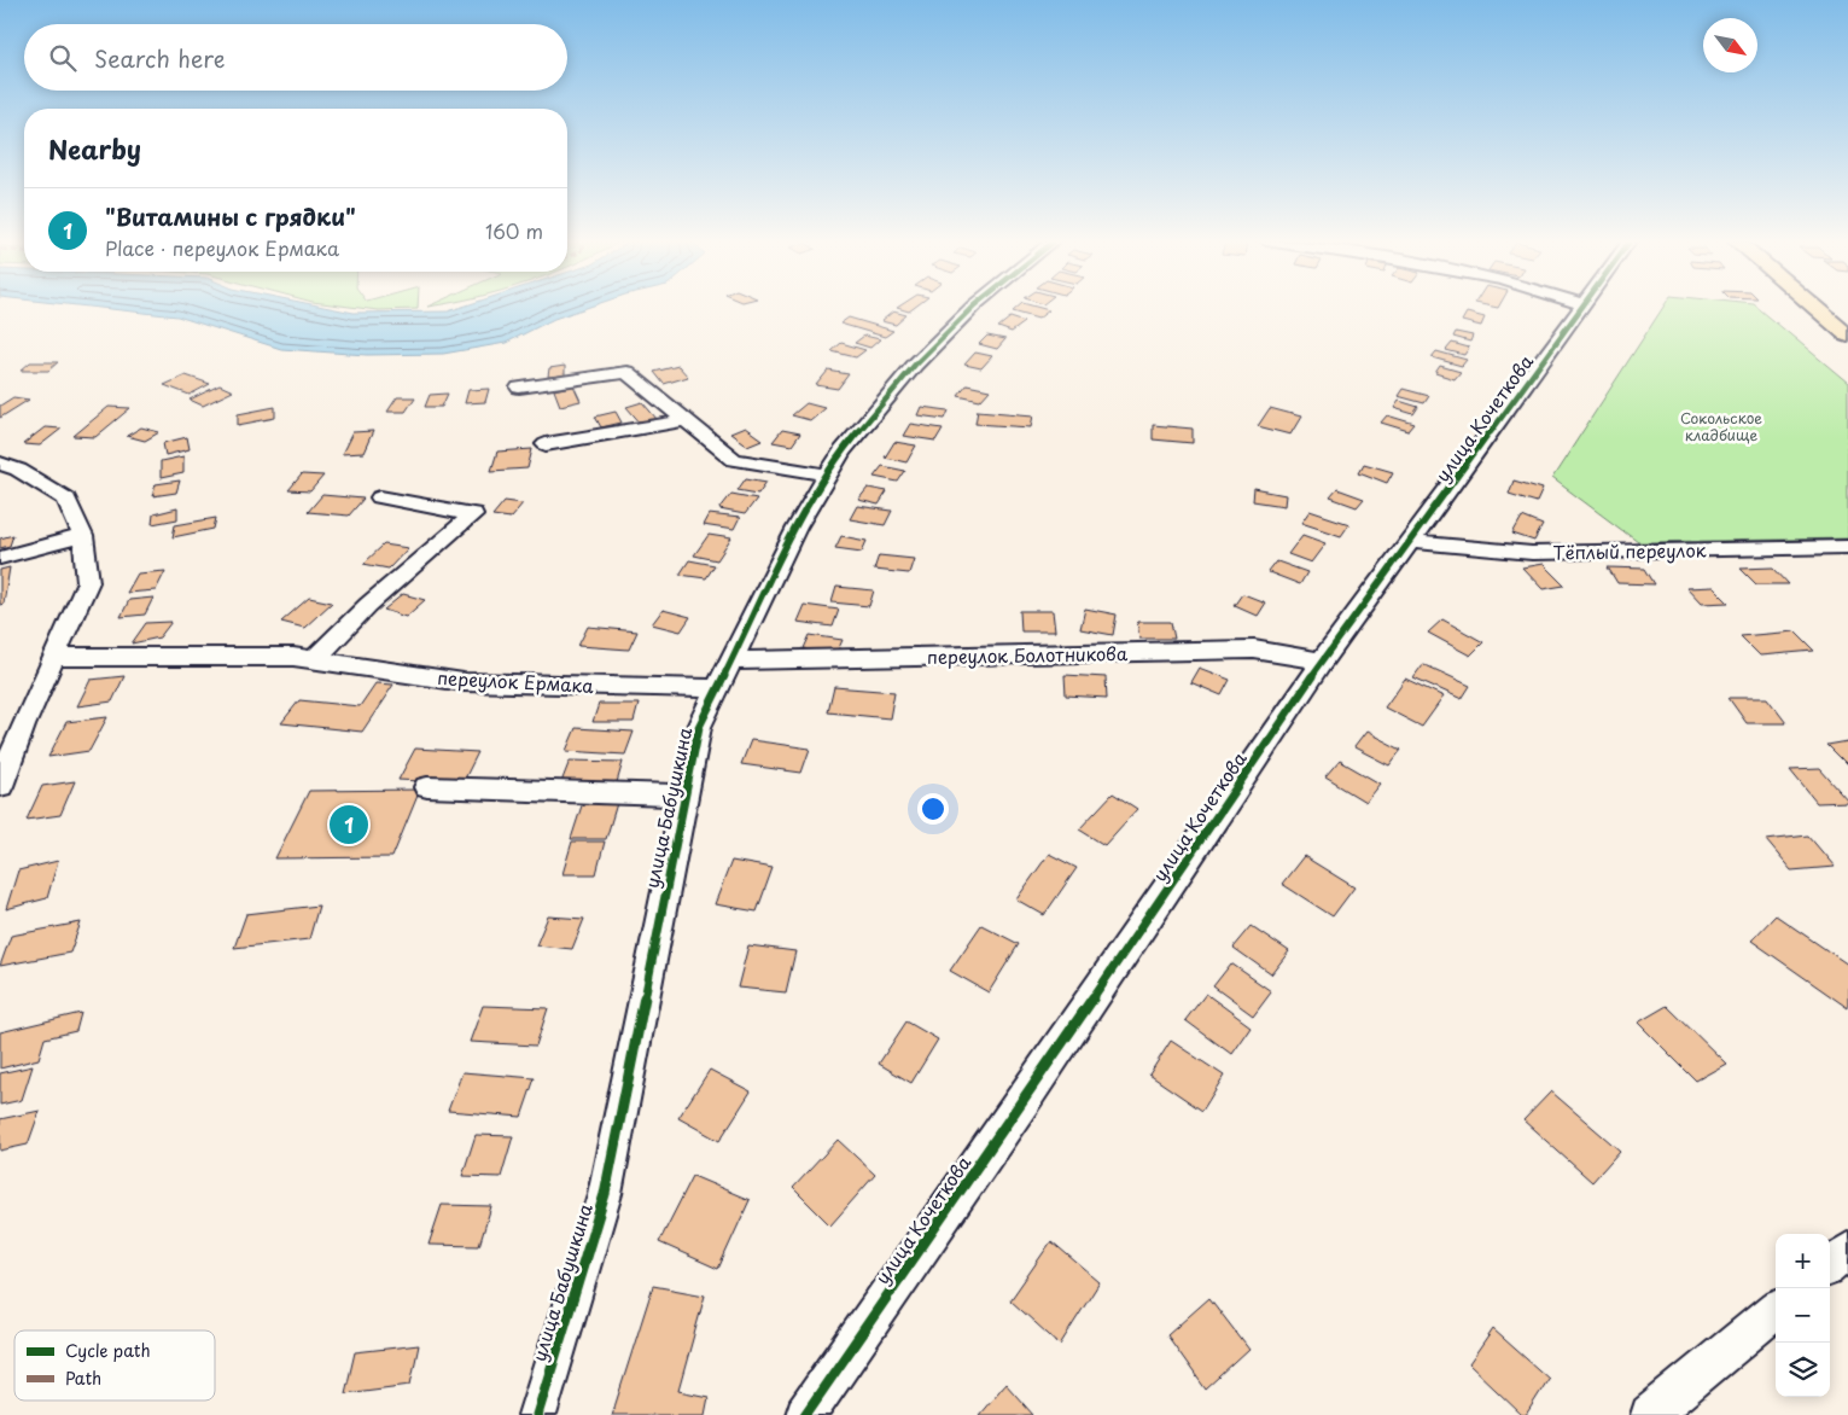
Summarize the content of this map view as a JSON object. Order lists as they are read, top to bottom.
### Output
{
  "streets": {
    "street": [
      "улица Кочеткова",
      "Тёплый переулок",
      "переулок Болотникова",
      "переулок Ермака",
      "улица Бабушкина"
    ]
  },
  "crossings": [
    ["улица Кочеткова", "Тёплый переулок"],
    ["улица Кочеткова", "переулок Болотникова"],
    ["переулок Болотникова", "улица Бабушкина"],
    ["переулок Ермака", "улица Бабушкина"]
  ],
  "parks": ["Сокольское кладбище"],
  "legend": ["Cycle path", "Path"],
  "north": "bottom right",
  "page": {
    "search": "Search here",
    "heading": "Nearby",
    "list": [
      {
        "mark": "1",
        "name": "\"Витамины с грядки\"",
        "note": "Place · переулок Ермака",
        "value": "160 m"
      }
    ],
    "pins": "1",
    "map_buttons": ["+", "−"]
  }
}
